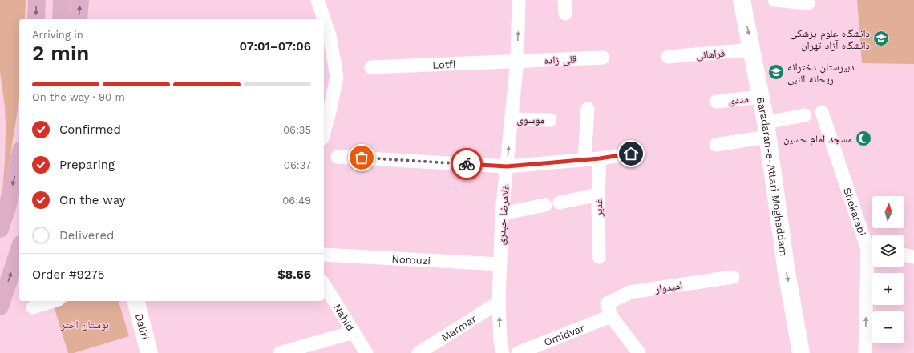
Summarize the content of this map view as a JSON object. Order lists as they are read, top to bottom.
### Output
{
  "streets": {
    "street": [
      "فراهانی",
      "قلی زاده",
      "Lotfi",
      "مددی",
      "موسوی",
      "Baradaran-e-Attari Moghaddam",
      "غدیر",
      "Shekarabi",
      "غلامرضا حیدری",
      "Norouzi",
      "امیدوار",
      "Nahid",
      "Daliri",
      "Marmar",
      "Omidvar"
    ]
  },
  "crossings": [
    ["فراهانی", "Baradaran-e-Attari Moghaddam"],
    ["قلی زاده", "Lotfi"],
    ["قلی زاده", "غلامرضا حیدری"],
    ["Lotfi", "غلامرضا حیدری"],
    ["مددی", "Baradaran-e-Attari Moghaddam"],
    ["موسوی", "غلامرضا حیدری"],
    ["غلامرضا حیدری", "Norouzi"],
    ["غلامرضا حیدری", "Marmar"],
    ["امیدوار", "Omidvar"]
  ],
  "one_way": ["Baradaran-e-Attari Moghaddam", "Shekarabi", "غلامرضا حیدری"],
  "parks": ["بوستان اختر"],
  "places": {
    "school or university": ["دانشگاه علوم پزشکی دانشگاه آزاد تهران", "دبیرستان دخترانه ریحانه النبی"],
    "mosque": ["مسجد امام حسین"]
  },
  "north": "top",
  "page": {
    "heading": ["2 min", "Arriving in", "07:01–07:06"],
    "panel": ["Order #9275", "$8.66"],
    "bar": "On the way · 90 m",
    "list": [
      ["Confirmed", "06:35"],
      ["Preparing", "06:37"],
      ["On the way", "06:49"],
      "Delivered"
    ],
    "map_buttons": ["+", "−"]
  }
}
